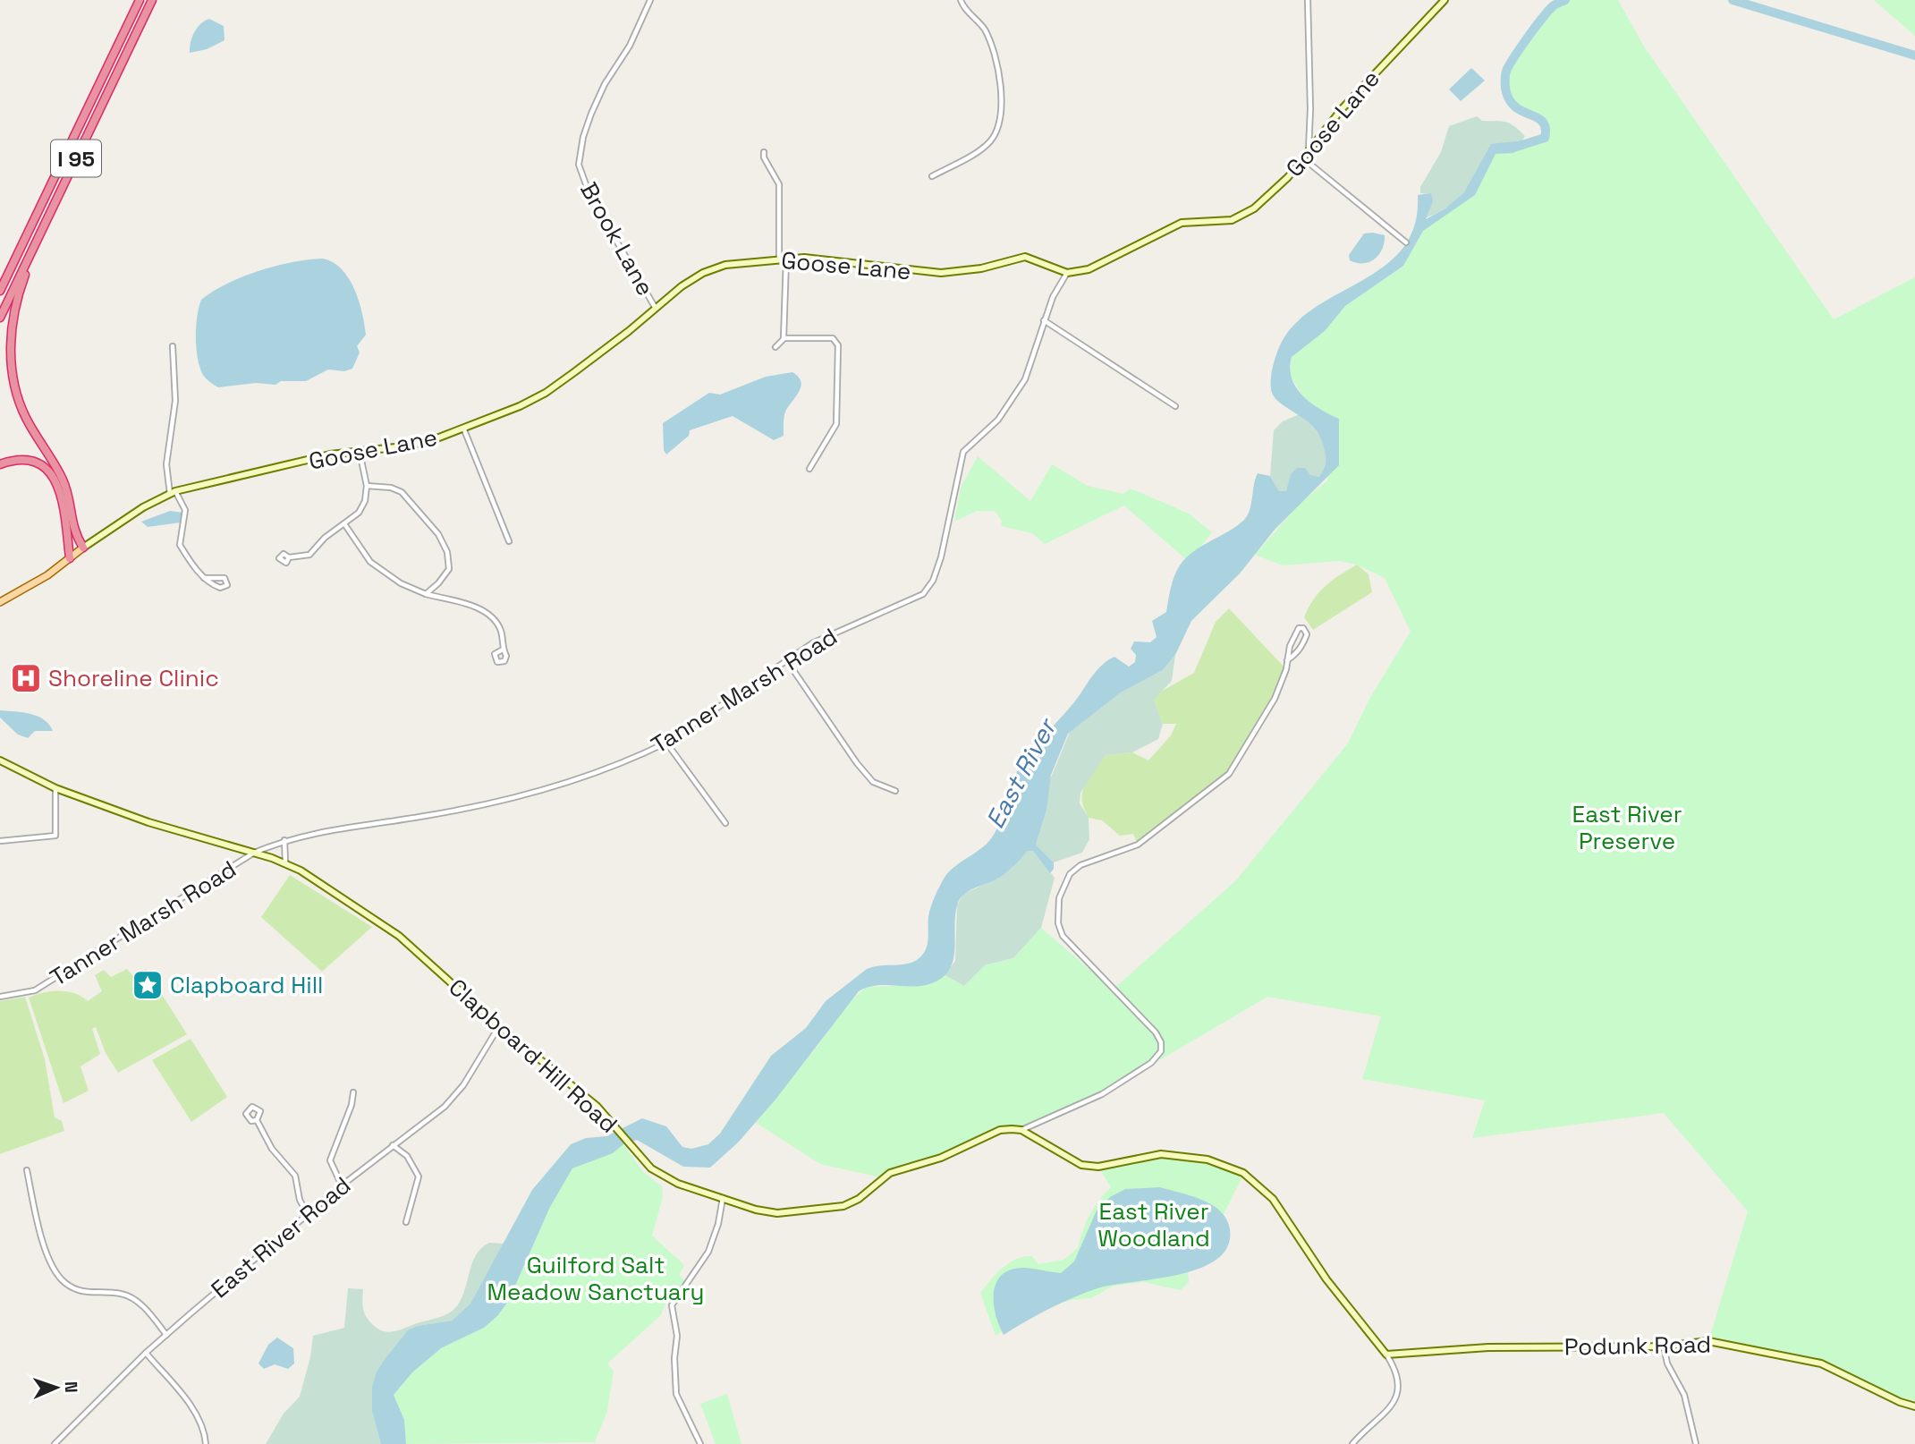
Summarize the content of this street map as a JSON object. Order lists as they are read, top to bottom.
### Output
{
  "streets": {
    "highway": ["I 95"],
    "main road": ["Goose Lane"],
    "street": [
      "Brook Lane",
      "Tanner Marsh Road",
      "Clapboard Hill Road",
      "East River Road",
      "Podunk Road"
    ]
  },
  "crossings": [
    ["Goose Lane", "Brook Lane"],
    ["Goose Lane", "Tanner Marsh Road"],
    ["Tanner Marsh Road", "Clapboard Hill Road"],
    ["Clapboard Hill Road", "East River Road"]
  ],
  "water": ["East River"],
  "parks": ["East River Preserve", "East River Woodland", "Guilford Salt Meadow Sanctuary"],
  "places": {
    "hospital": ["Shoreline Clinic"],
    "place": ["Clapboard Hill"]
  },
  "north": "right"
}
